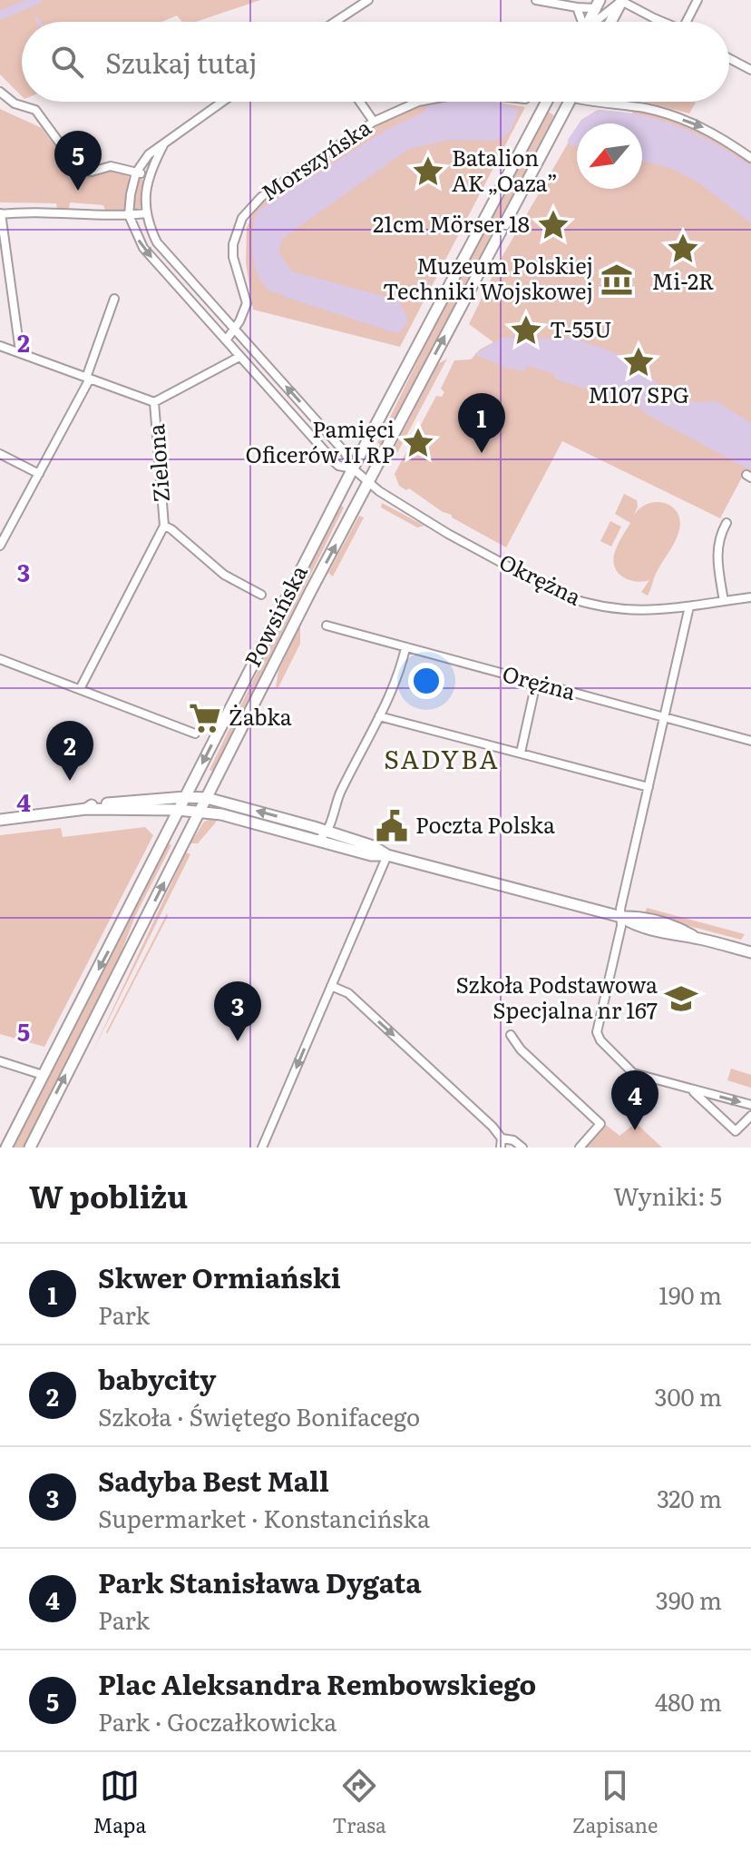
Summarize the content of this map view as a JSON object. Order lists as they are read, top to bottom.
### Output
{
  "streets": {
    "main road": ["Powsińska"],
    "street": [
      "Morszyńska",
      "Zielona",
      "Okrężna",
      "Orężna"
    ]
  },
  "crossings": [
    ["Morszyńska", "Okrężna"],
    ["Okrężna", "Powsińska"]
  ],
  "districts": ["SADYBA"],
  "places": {
    "place": [
      "Batalion AK „Oaza”",
      "21cm Mörser 18",
      "Mi-2R",
      "T-55U",
      "M107 SPG",
      "Pamięci Oficerów II RP"
    ],
    "museum": ["Muzeum Polskiej Techniki Wojskowej"],
    "supermarket": ["Żabka"],
    "public building": ["Poczta Polska"],
    "school or university": ["Szkoła Podstawowa Specjalna nr 167"]
  },
  "north": "bottom left",
  "page": {
    "search": "Szukaj tutaj",
    "pins": [
      "5",
      "1",
      "2",
      "3",
      "4"
    ],
    "heading": ["W pobliżu", "Wyniki: 5"],
    "list": [
      {
        "mark": "1",
        "name": "Skwer Ormiański",
        "note": "Park",
        "value": "190 m"
      },
      {
        "mark": "2",
        "name": "babycity",
        "note": "Szkoła · Świętego Bonifacego",
        "value": "300 m"
      },
      {
        "mark": "3",
        "name": "Sadyba Best Mall",
        "note": "Supermarket · Konstancińska",
        "value": "320 m"
      },
      {
        "mark": "4",
        "name": "Park Stanisława Dygata",
        "note": "Park",
        "value": "390 m"
      },
      {
        "mark": "5",
        "name": "Plac Aleksandra Rembowskiego",
        "note": "Park · Goczałkowicka",
        "value": "480 m"
      }
    ],
    "nav": ["Mapa", "Trasa", "Zapisane"]
  },
  "grid": {
    "rows": [
      "2",
      "3",
      "4",
      "5"
    ]
  }
}
